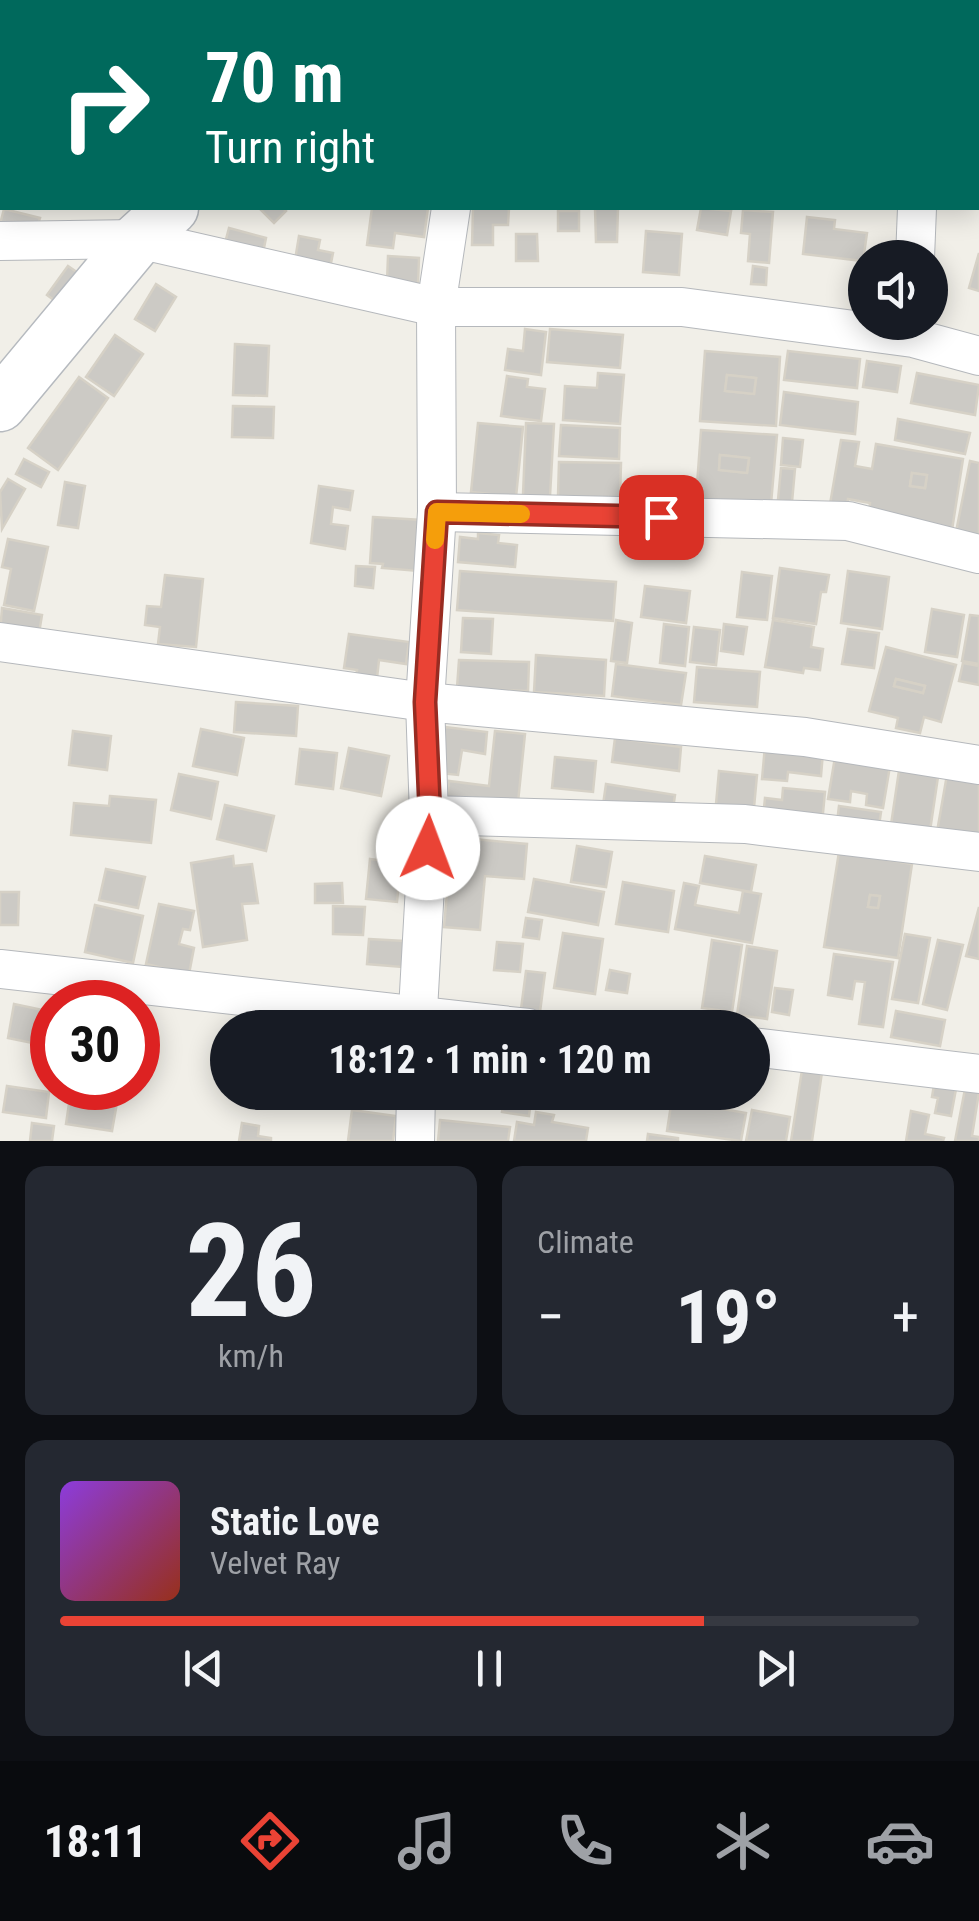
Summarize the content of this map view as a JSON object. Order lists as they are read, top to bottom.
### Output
{
  "page": {
    "turn": ["70 m", "Turn right"],
    "limit": "30",
    "trip": "18:12 · 1 min · 120 m",
    "tile": [
      ["26", "km/h"],
      "Climate"
    ],
    "heat": ["−", "19°", "+"],
    "song": ["Static Love", "Velvet Ray"],
    "tabs": "18:11"
  }
}
